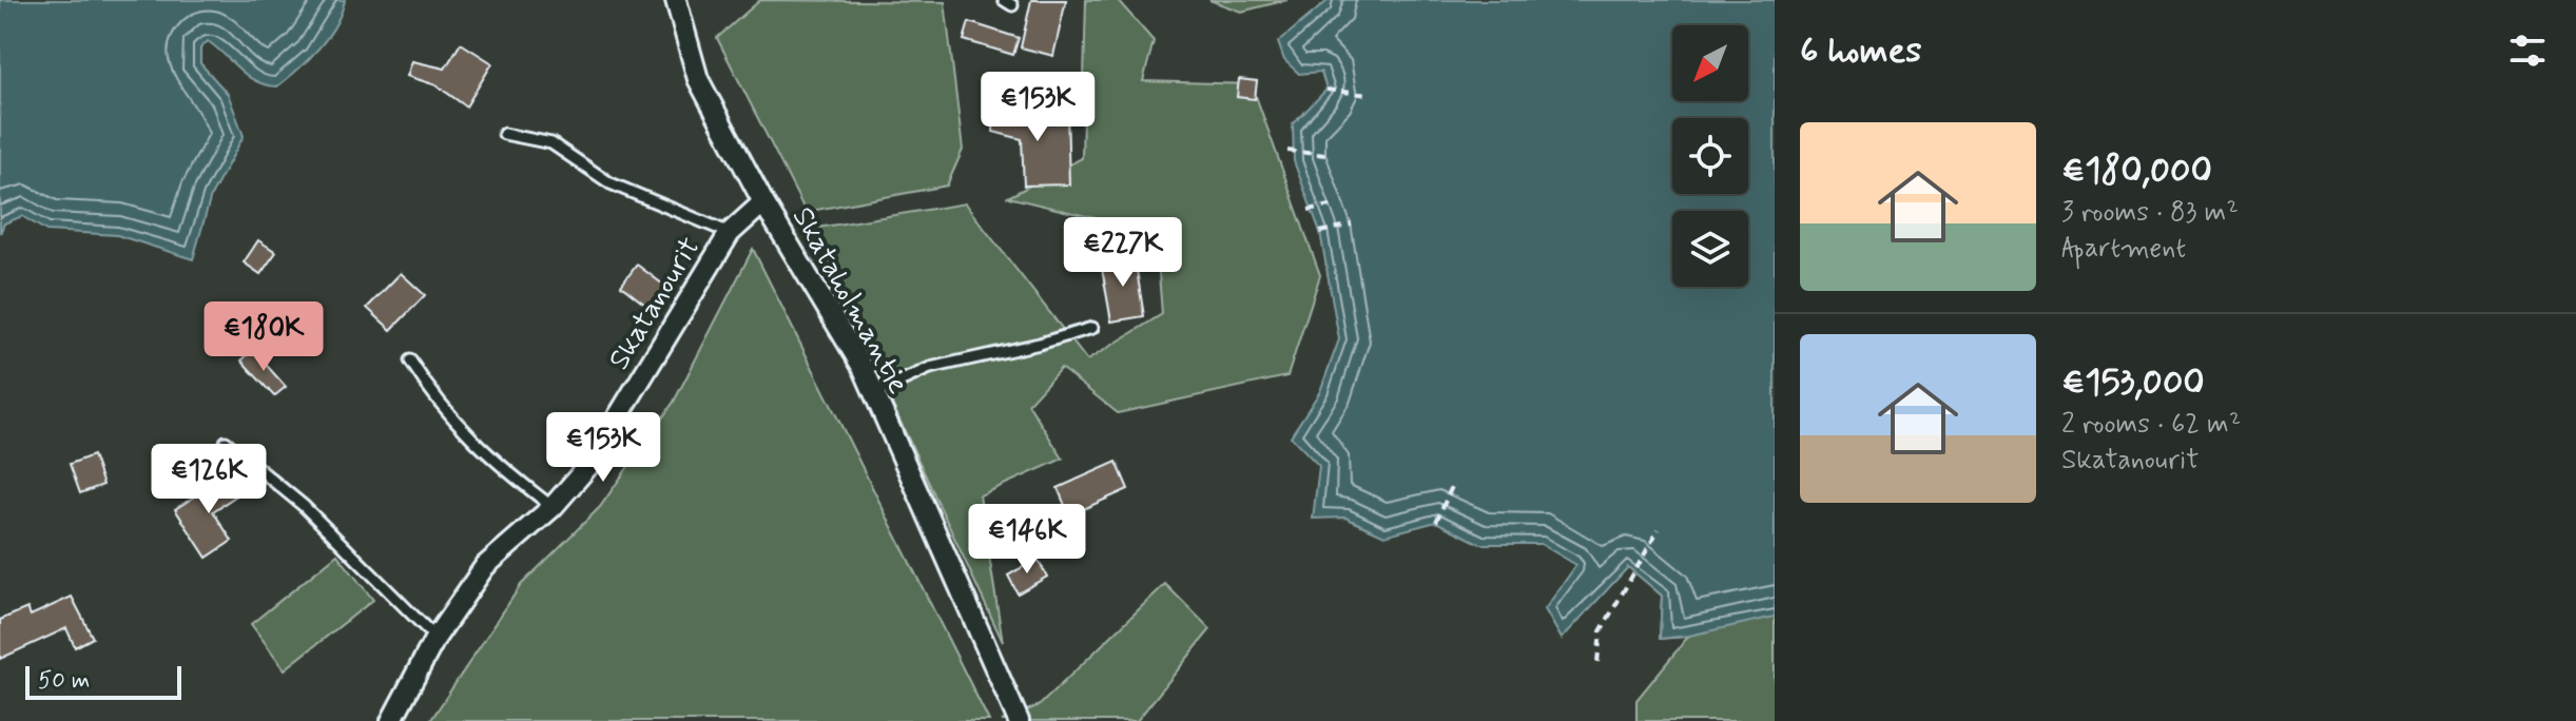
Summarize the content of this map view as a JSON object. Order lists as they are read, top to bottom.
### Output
{
  "streets": {
    "street": ["Skataholmantie", "Skatanourit"]
  },
  "crossings": [
    ["Skataholmantie", "Skatanourit"]
  ],
  "scale_bar": "50 m",
  "north": "bottom left",
  "page": {
    "heading": "6 homes",
    "price": [
      "€153K",
      "€227K",
      "€180K",
      "€153K",
      "€126K",
      "€146K"
    ],
    "list": [
      {
        "name": "€180,000",
        "note": "3 rooms · 83 m² · Apartment"
      },
      {
        "name": "€153,000",
        "note": "2 rooms · 62 m² · Skatanourit"
      }
    ],
    "scale": "50 m"
  }
}
